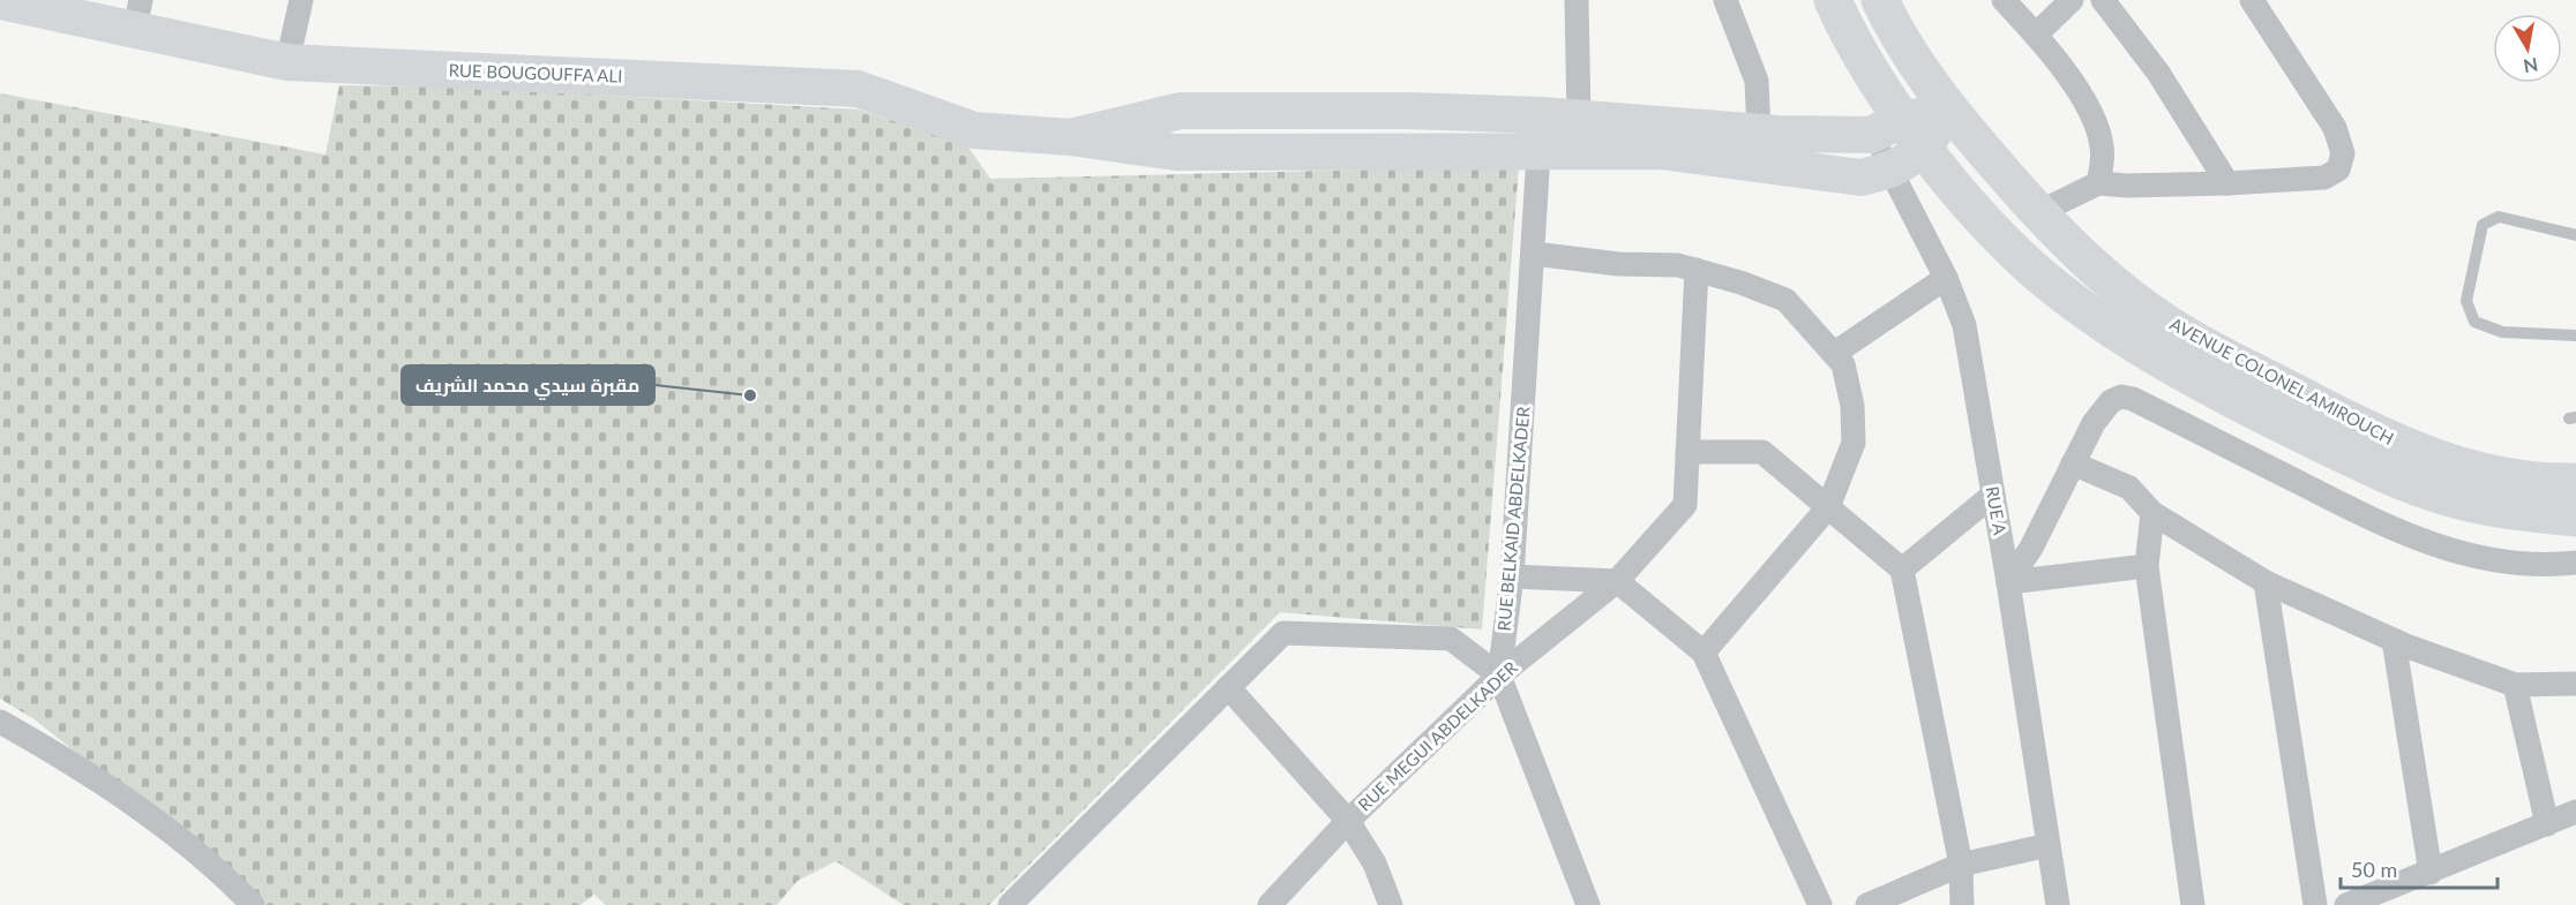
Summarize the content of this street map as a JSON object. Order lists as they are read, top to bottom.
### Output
{
  "streets": {
    "main road": ["AVENUE COLONEL AMIROUCH"],
    "street": [
      "RUE BOUGOUFFA ALI",
      "RUE A",
      "RUE BELKAID ABDELKADER",
      "RUE MEGUI ABDELKADER"
    ]
  },
  "crossings": [
    ["RUE BOUGOUFFA ALI", "RUE BELKAID ABDELKADER"],
    ["RUE BELKAID ABDELKADER", "RUE MEGUI ABDELKADER"]
  ],
  "places": ["مقبرة سيدي محمد الشريف"],
  "scale_bar": "50 m",
  "north": "bottom"
}
